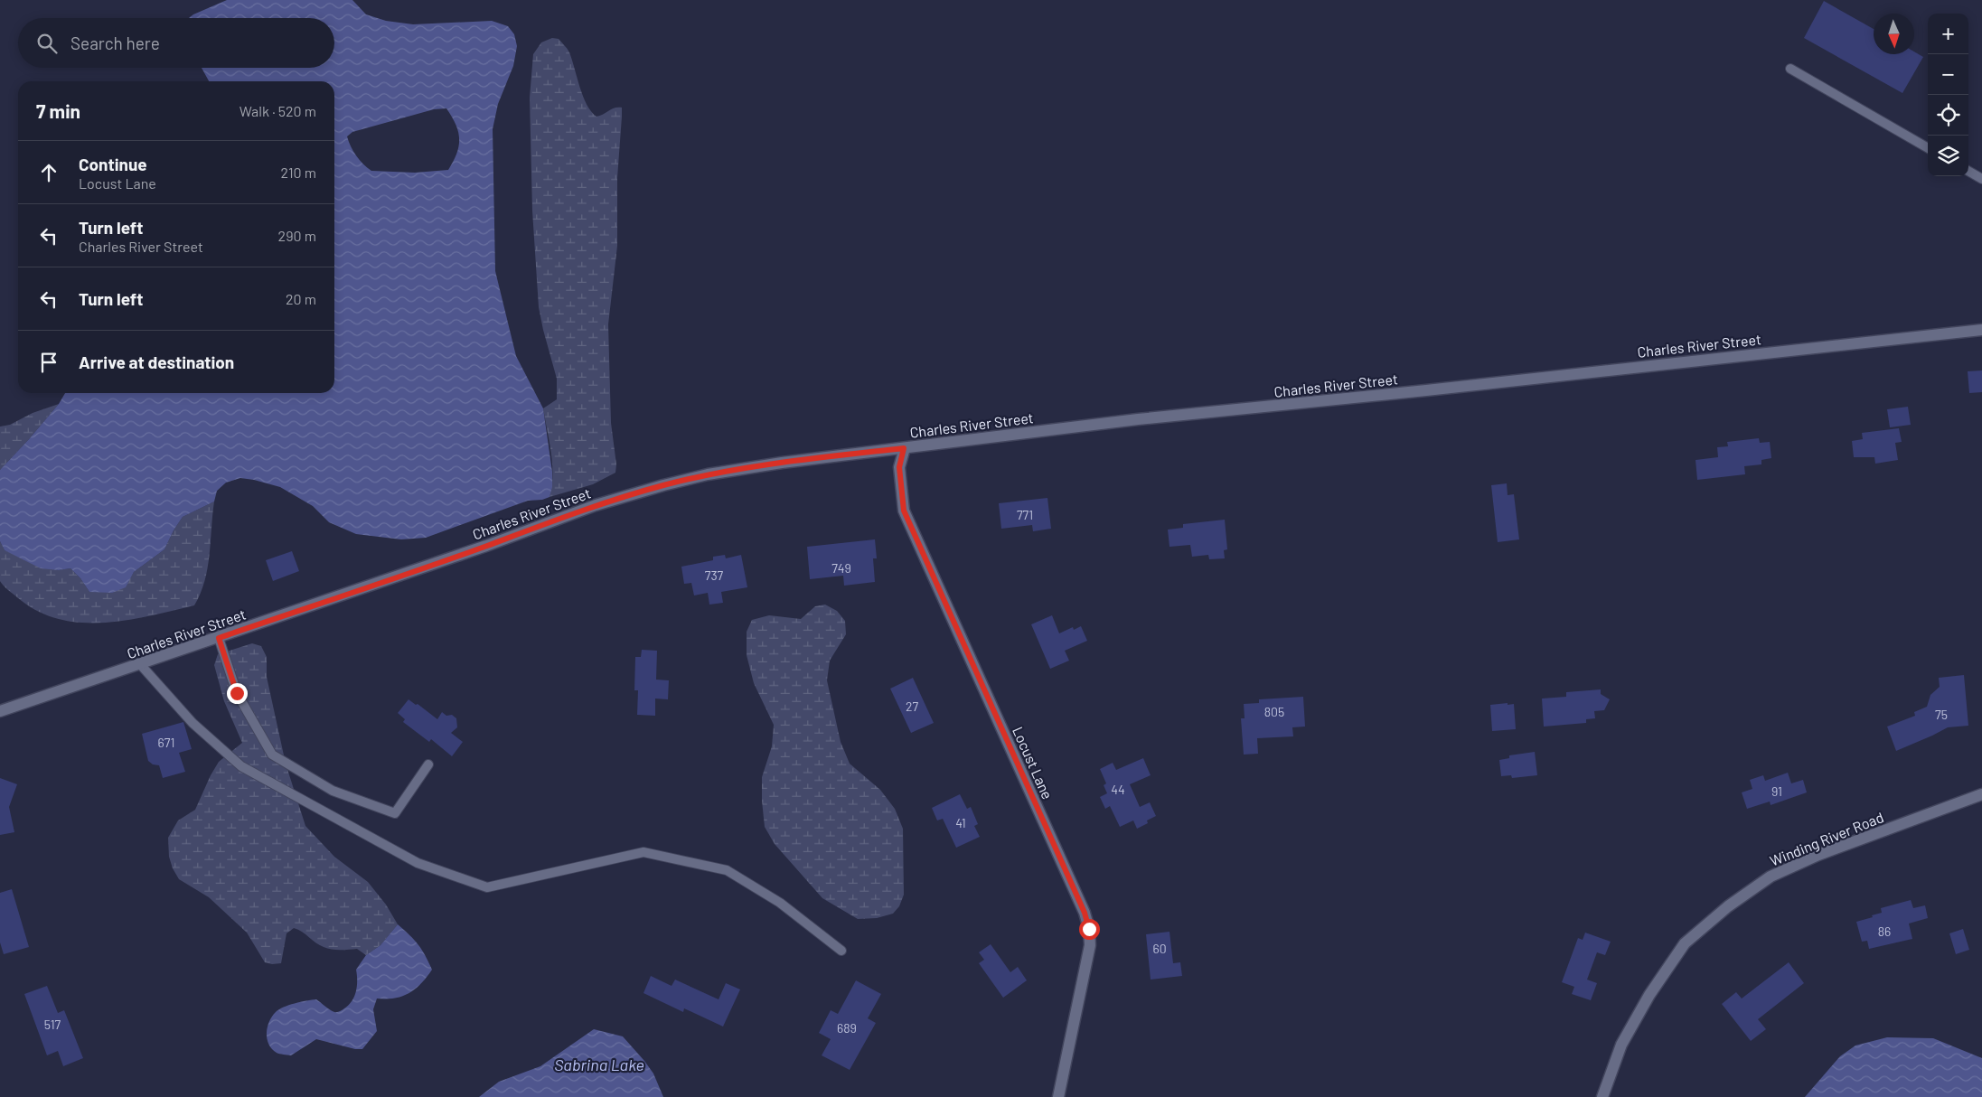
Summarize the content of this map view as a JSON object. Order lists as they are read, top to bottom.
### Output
{
  "streets": {
    "street": ["Charles River Street", "Locust Lane", "Winding River Road"]
  },
  "crossings": [
    ["Charles River Street", "Locust Lane"]
  ],
  "water": ["Sabrina Lake"],
  "house_numbers": [
    "771",
    "749",
    "737",
    "27",
    "805",
    "75",
    "671",
    "44",
    "91",
    "41",
    "86",
    "60",
    "517",
    "689"
  ],
  "north": "bottom",
  "page": {
    "map_buttons": ["+", "−"],
    "search": "Search here",
    "heading": ["7 min", "Walk · 520 m"],
    "list": [
      ["Continue", "Locust Lane", "210 m"],
      ["Turn left", "Charles River Street", "290 m"],
      ["Turn left", "20 m"],
      "Arrive at destination"
    ]
  }
}
